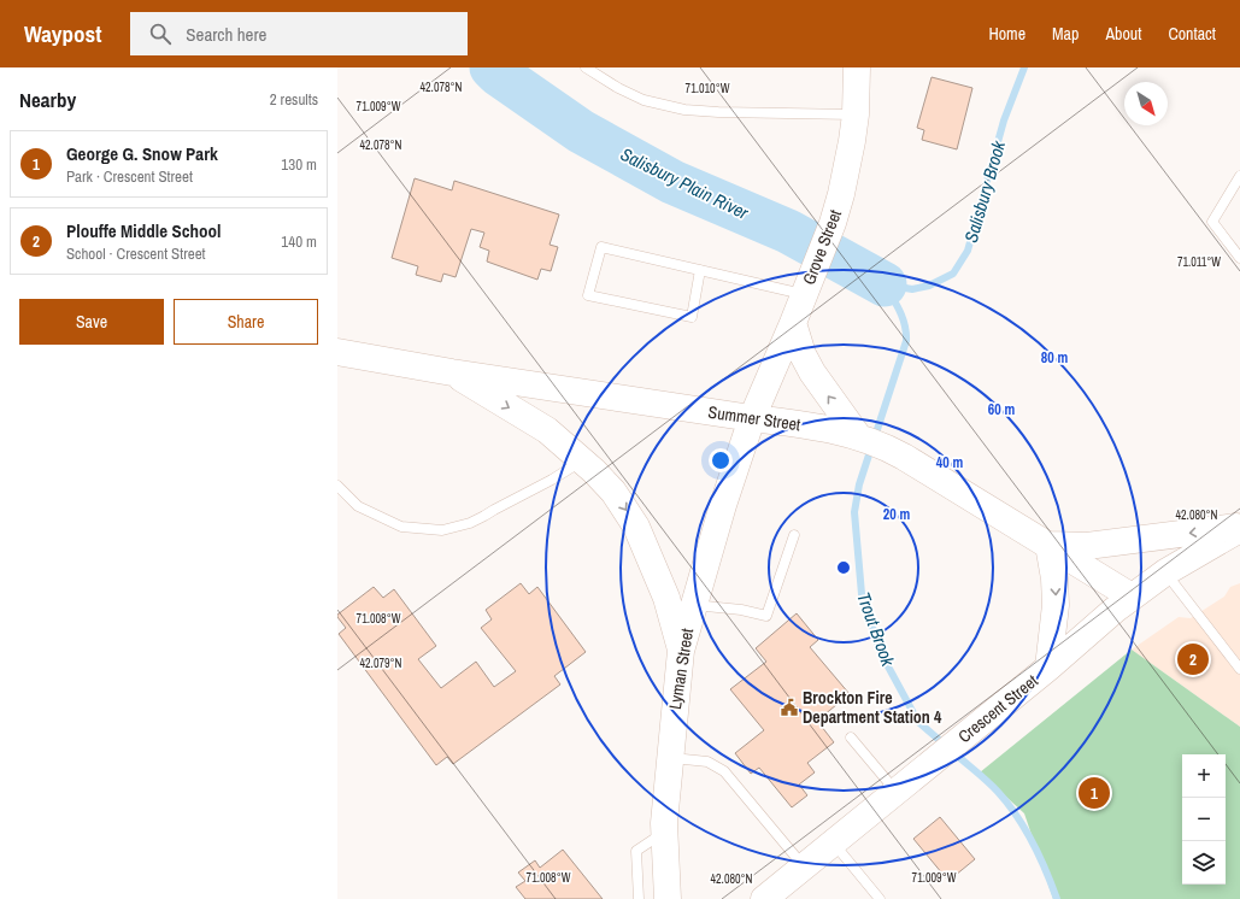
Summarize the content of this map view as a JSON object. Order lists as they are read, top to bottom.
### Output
{
  "streets": {
    "main road": [
      "Grove Street",
      "Summer Street",
      "Lyman Street",
      "Crescent Street"
    ]
  },
  "crossings": [
    ["Grove Street", "Summer Street"],
    ["Grove Street", "Lyman Street"],
    ["Summer Street", "Lyman Street"],
    ["Summer Street", "Crescent Street"]
  ],
  "water": ["Salisbury Plain River", "Salisbury Brook", "Trout Brook"],
  "places": {
    "public building": ["Brockton Fire Department Station 4"]
  },
  "north": "bottom right",
  "page": {
    "header": "Waypost",
    "search": "Search here",
    "nav": [
      "Home",
      "Map",
      "About",
      "Contact"
    ],
    "heading": ["Nearby", "2 results"],
    "list": [
      {
        "mark": "1",
        "name": "George G. Snow Park",
        "note": "Park · Crescent Street",
        "value": "130 m"
      },
      {
        "mark": "2",
        "name": "Plouffe Middle School",
        "note": "School · Crescent Street",
        "value": "140 m"
      }
    ],
    "buttons": ["Save", "Share"],
    "pins": ["2", "1"],
    "map_buttons": ["+", "−"]
  },
  "coordinates": [
    "42.078°N",
    "71.010°W",
    "71.009°W",
    "71.011°W",
    "42.080°N",
    "71.008°W",
    "42.079°N"
  ],
  "rings": [
    "80 m",
    "60 m",
    "40 m",
    "20 m"
  ]
}
